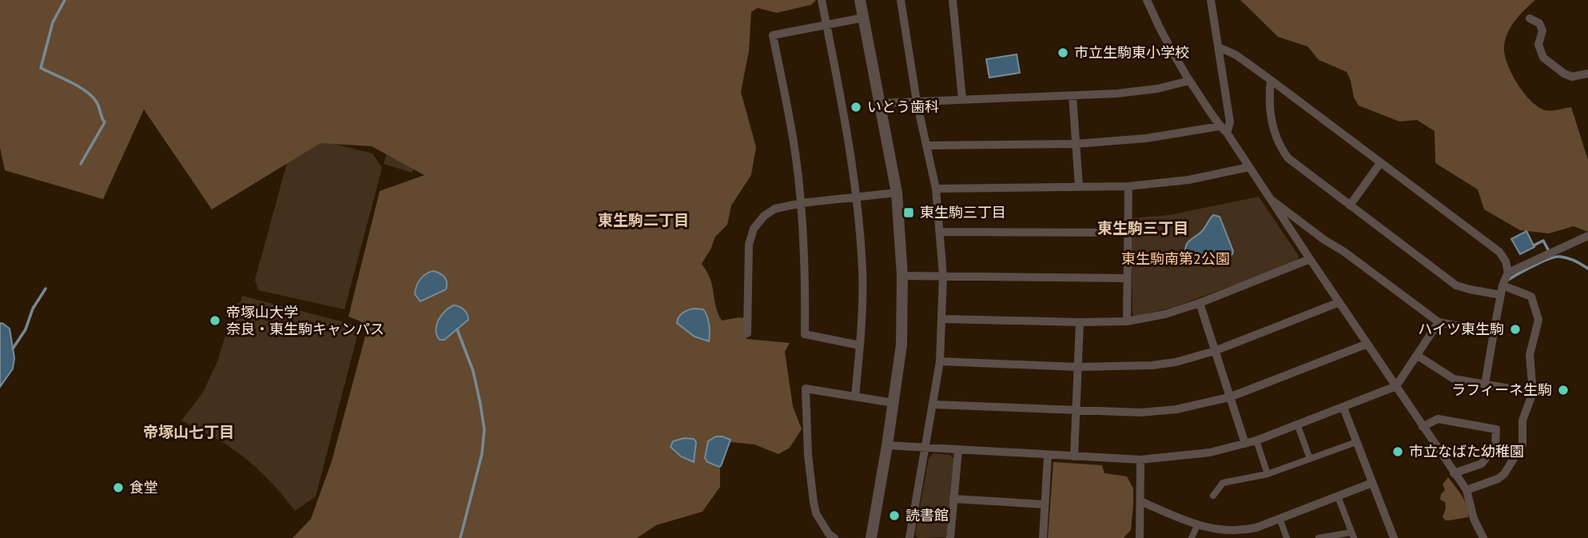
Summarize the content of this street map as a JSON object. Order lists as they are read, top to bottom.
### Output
{
  "districts": ["東生駒二丁目", "東生駒三丁目", "帝塚山七丁目"],
  "parks": ["東生駒南第2公園"],
  "places": {
    "other": [
      "市立生駒東小学校",
      "いとう歯科",
      "帝塚山大学 奈良・東生駒キャンパス",
      "ハイツ東生駒",
      "ラフィーネ生駒",
      "市立なばた幼稚園",
      "食堂",
      "読書館"
    ],
    "transit": ["東生駒三丁目"]
  }
}
